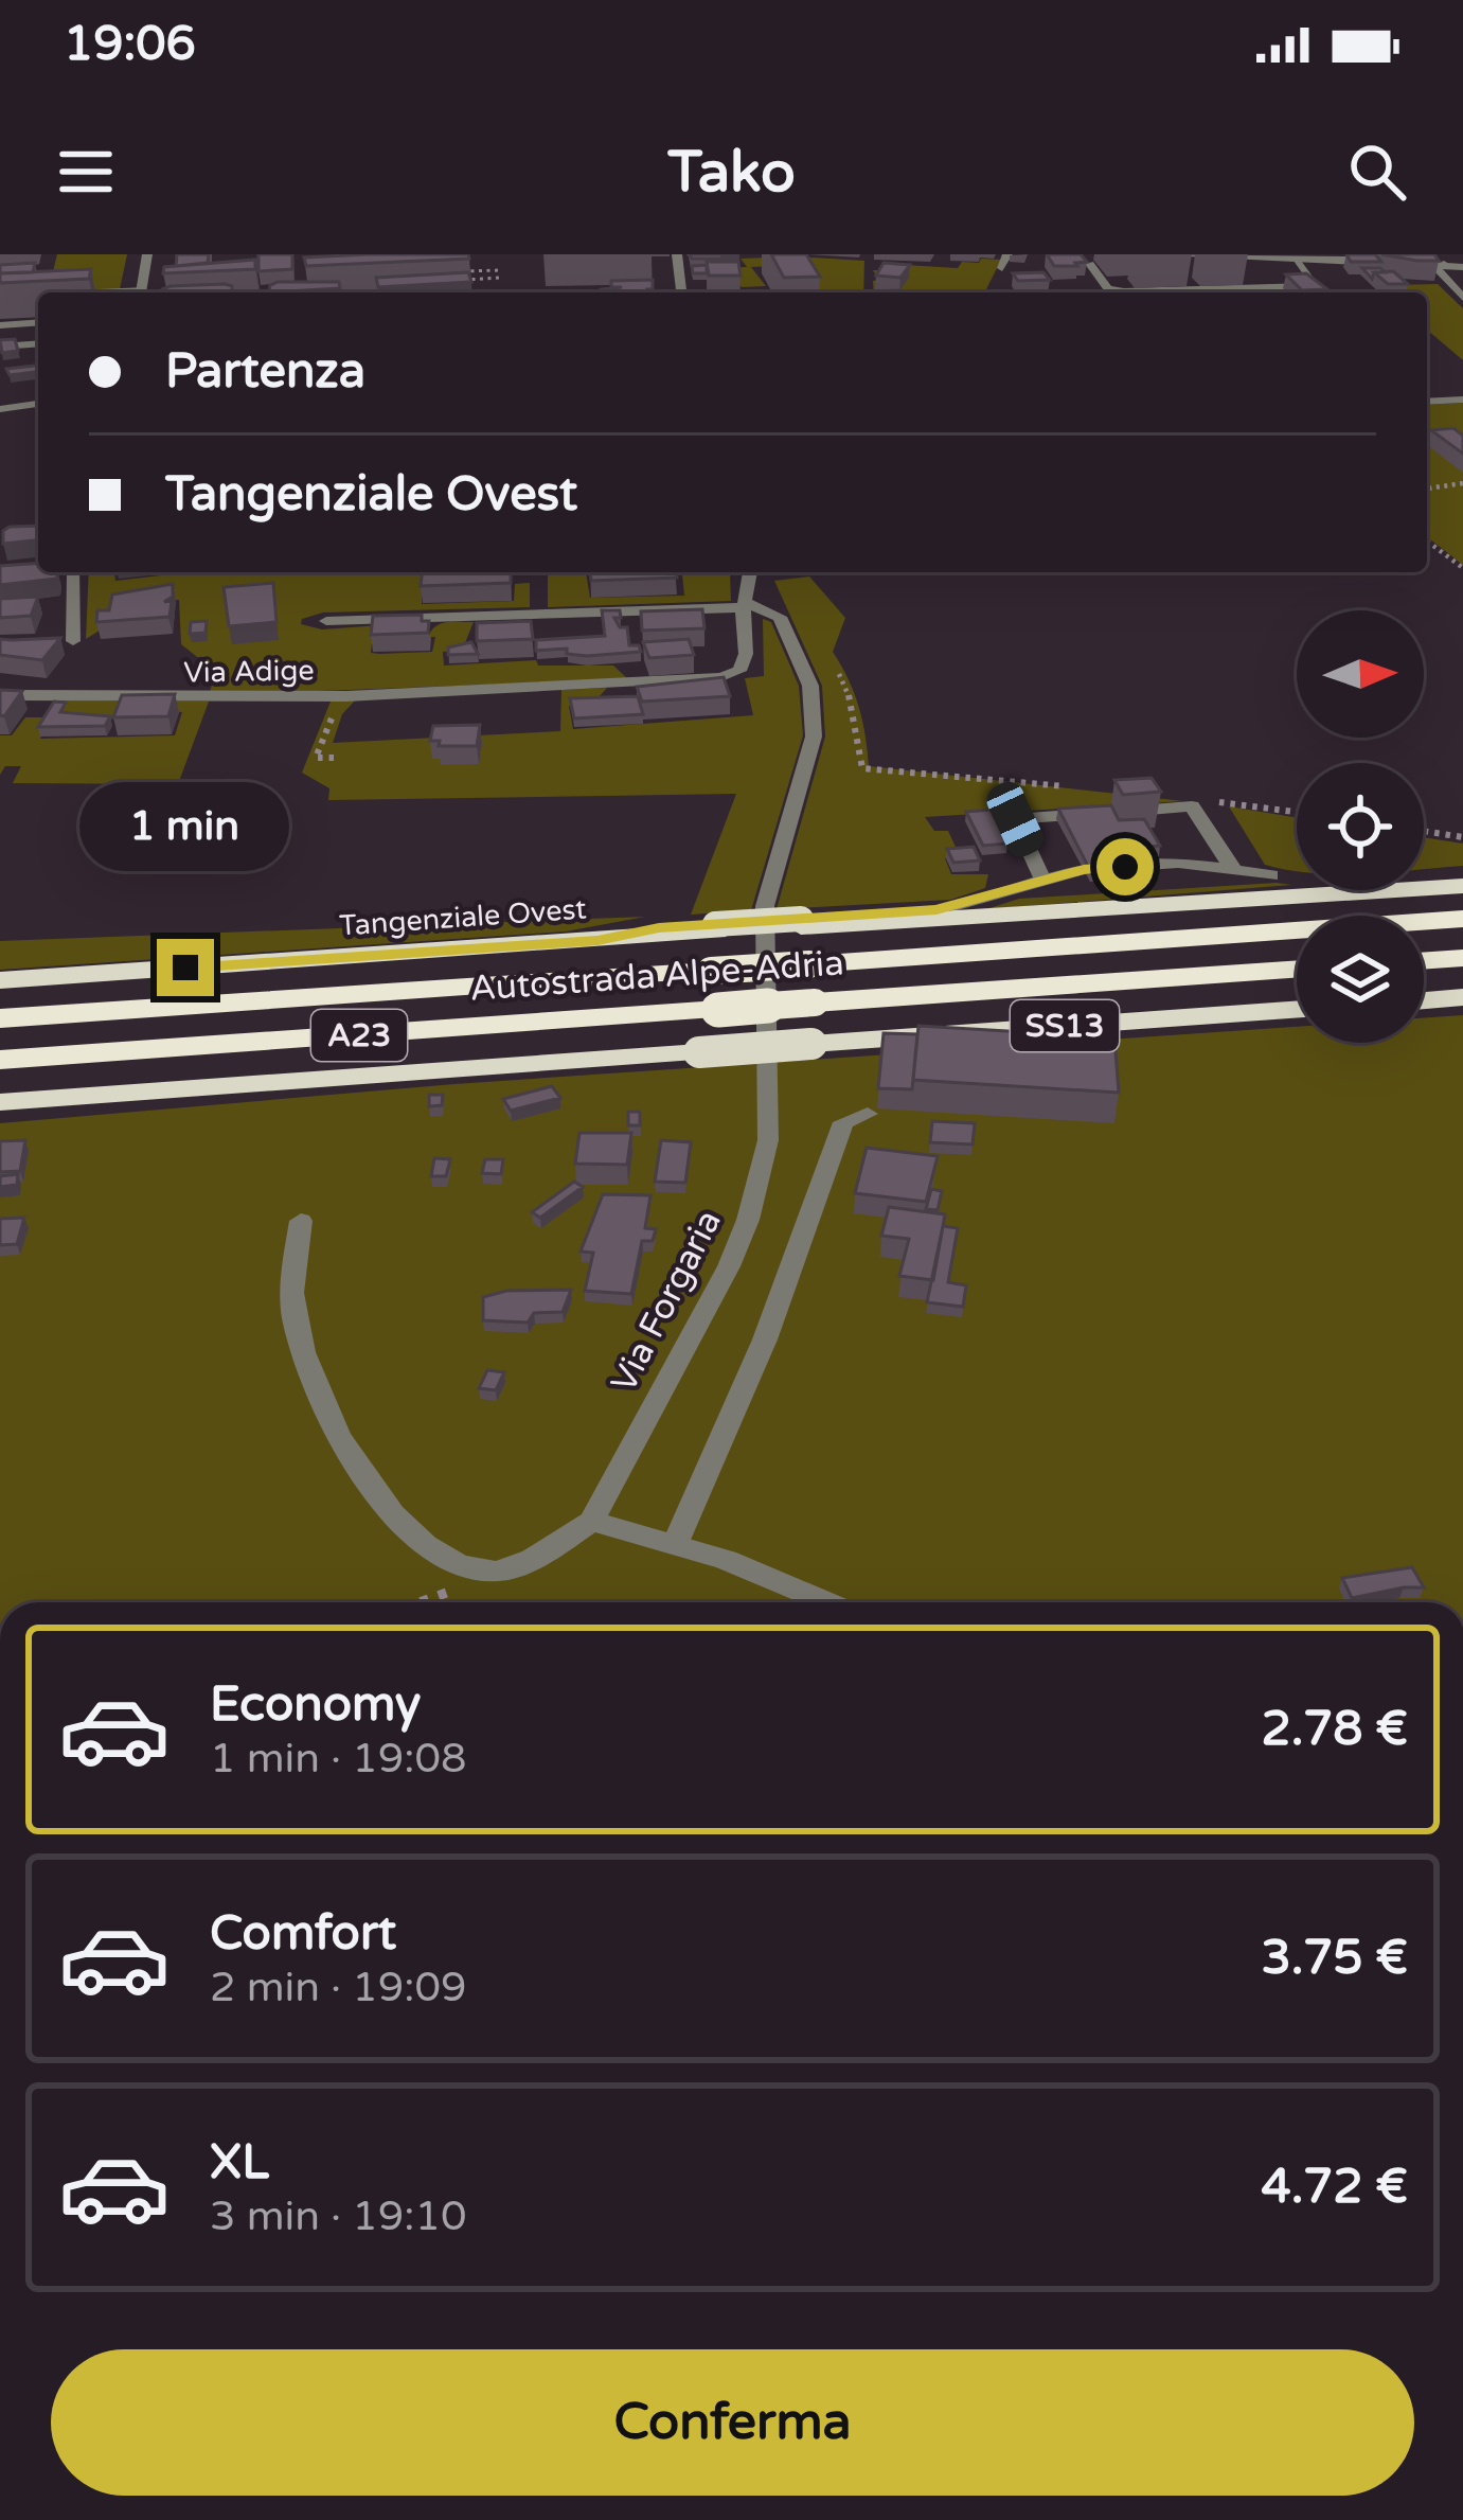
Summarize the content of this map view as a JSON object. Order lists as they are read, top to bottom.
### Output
{
  "streets": {
    "highway": [
      "Tangenziale Ovest",
      "Autostrada Alpe-Adria",
      "SS13",
      "A23"
    ],
    "street": ["Via Adige", "Via Forgaria"]
  },
  "north": "right",
  "page": {
    "status": "19:06",
    "header": "Tako",
    "banner": ["Partenza", "Tangenziale Ovest"],
    "bubble": "1 min",
    "list": [
      {
        "name": "Economy",
        "note": "1 min · 19:08",
        "value": "2.78 €"
      },
      {
        "name": "Comfort",
        "note": "2 min · 19:09",
        "value": "3.75 €"
      },
      {
        "name": "XL",
        "note": "3 min · 19:10",
        "value": "4.72 €"
      }
    ],
    "buttons": "Conferma"
  }
}
